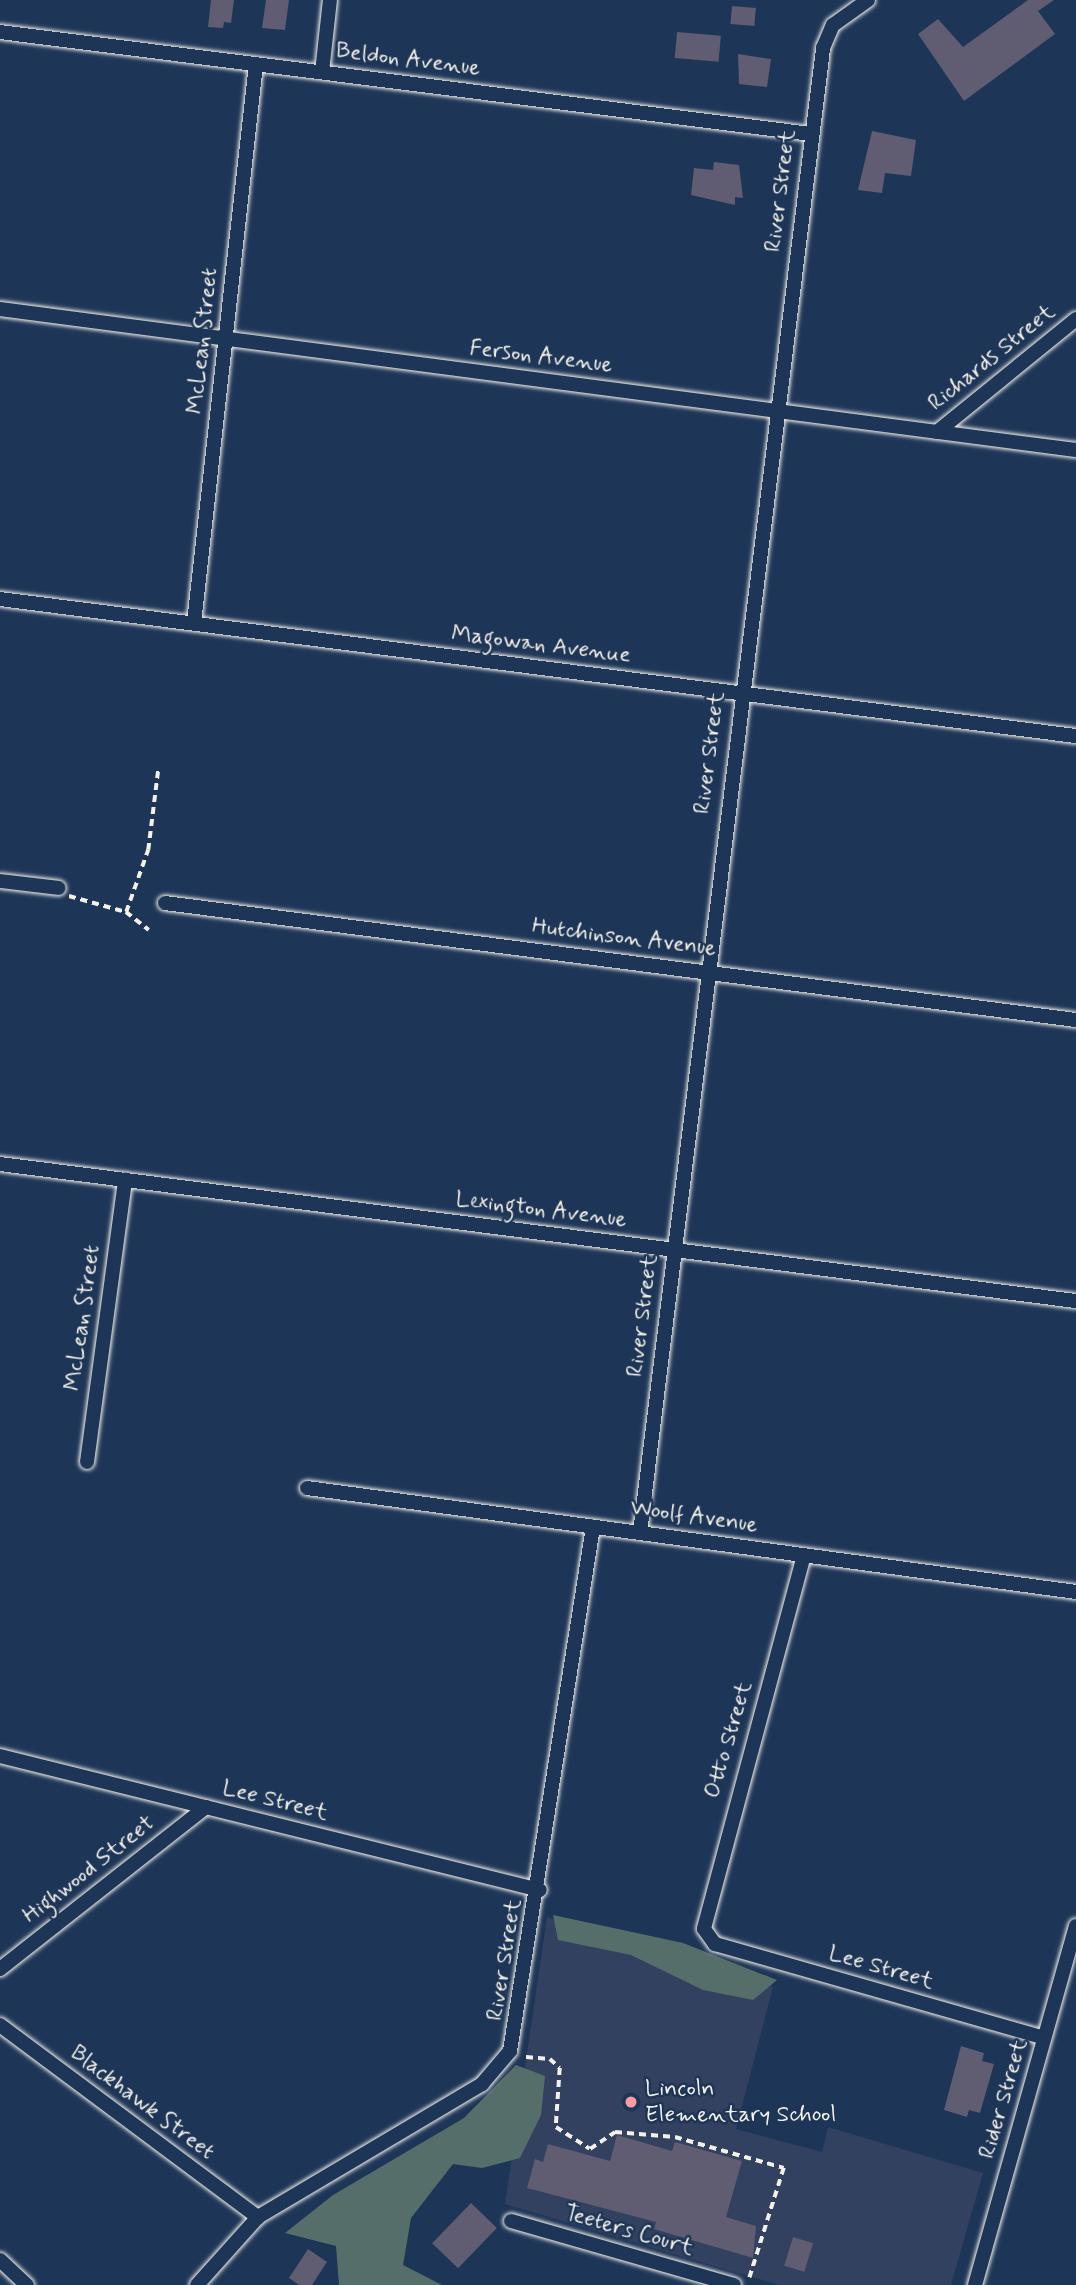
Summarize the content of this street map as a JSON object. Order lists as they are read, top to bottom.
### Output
{
  "streets": {
    "street": [
      "Beldon Avenue",
      "River Street",
      "McLean Street",
      "Ferson Avenue",
      "Richards Street",
      "Magowan Avenue",
      "Hutchinson Avenue",
      "Lexington Avenue",
      "Woolf Avenue",
      "Otto Street",
      "Lee Street",
      "Highwood Street",
      "Rider Street",
      "Blackhawk Street",
      "Teeters Court"
    ]
  },
  "crossings": [
    ["Beldon Avenue", "River Street"],
    ["Beldon Avenue", "McLean Street"],
    ["River Street", "Ferson Avenue"],
    ["River Street", "Magowan Avenue"],
    ["River Street", "Hutchinson Avenue"],
    ["River Street", "Lexington Avenue"],
    ["River Street", "Woolf Avenue"],
    ["River Street", "Lee Street"],
    ["River Street", "Blackhawk Street"],
    ["McLean Street", "Ferson Avenue"],
    ["McLean Street", "Magowan Avenue"],
    ["McLean Street", "Lexington Avenue"],
    ["Ferson Avenue", "Richards Street"],
    ["Woolf Avenue", "Otto Street"],
    ["Otto Street", "Lee Street"],
    ["Lee Street", "Highwood Street"],
    ["Lee Street", "Rider Street"]
  ],
  "places": ["Lincoln Elementary School"]
}
